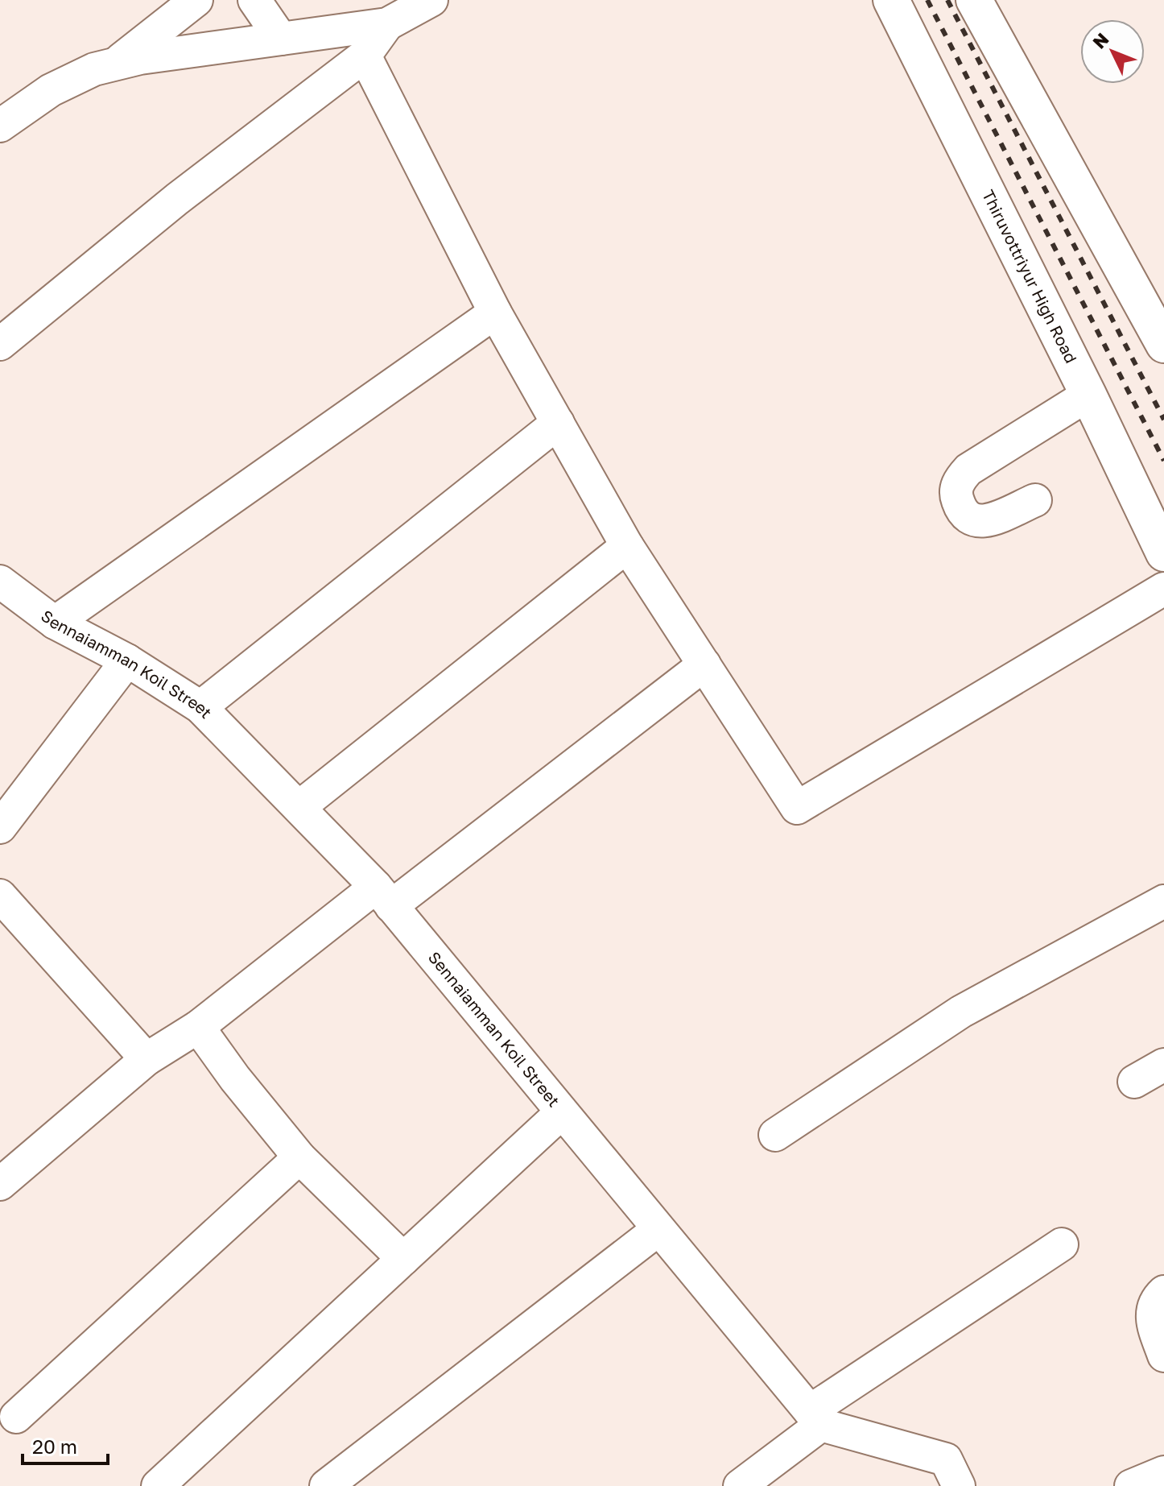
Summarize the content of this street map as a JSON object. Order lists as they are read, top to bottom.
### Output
{
  "streets": {
    "main road": ["Thiruvottriyur High Road"],
    "street": ["Sennaiamman Koil Street"]
  },
  "scale_bar": "20 m",
  "north": "top left"
}
